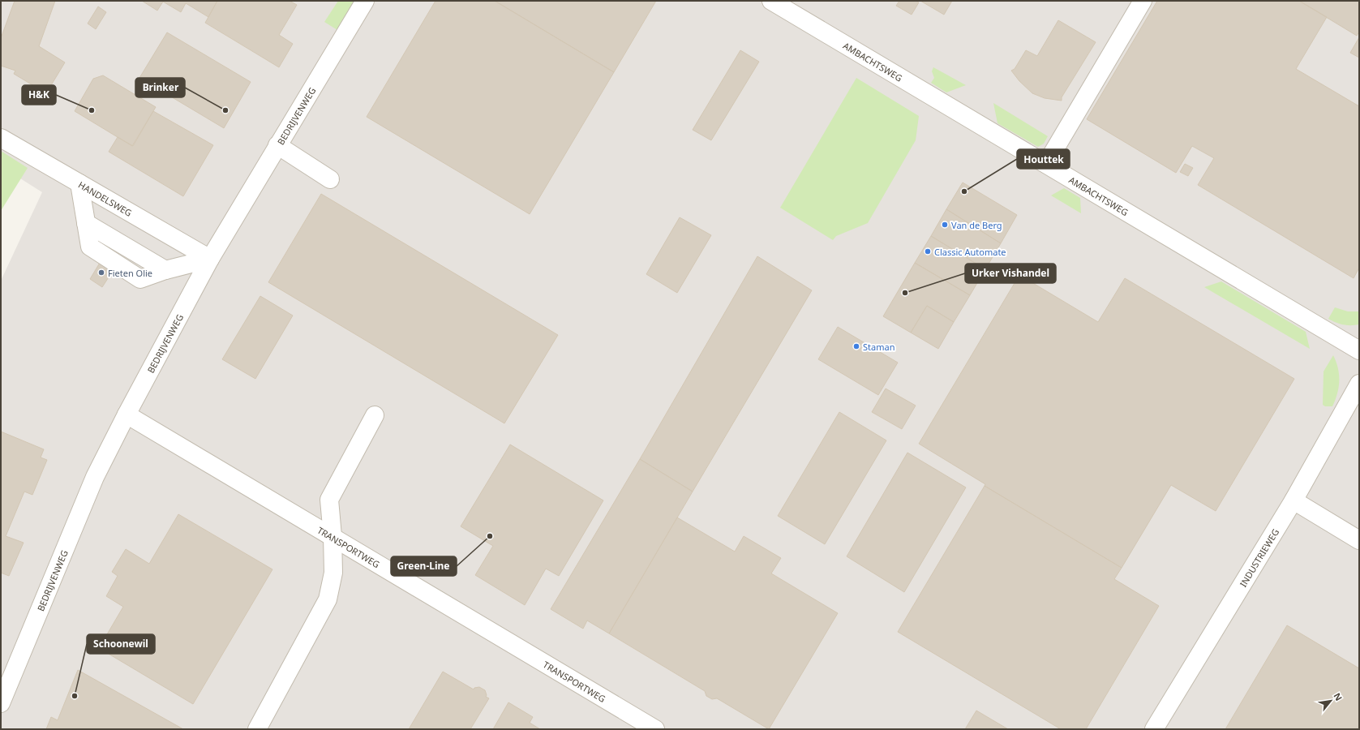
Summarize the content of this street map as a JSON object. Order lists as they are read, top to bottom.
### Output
{
  "streets": {
    "street": [
      "AMBACHTSWEG",
      "BEDRIJVENWEG",
      "HANDELSWEG",
      "TRANSPORTWEG",
      "INDUSTRIEWEG"
    ]
  },
  "crossings": [
    ["BEDRIJVENWEG", "HANDELSWEG"],
    ["BEDRIJVENWEG", "TRANSPORTWEG"]
  ],
  "places": [
    "H&K",
    "Brinker",
    "Houttek",
    "Van de Berg",
    "Classic Automate",
    "Fieten Olie",
    "Urker Vishandel",
    "Staman",
    "Green-Line",
    "Schoonewil"
  ],
  "north": "top right"
}
